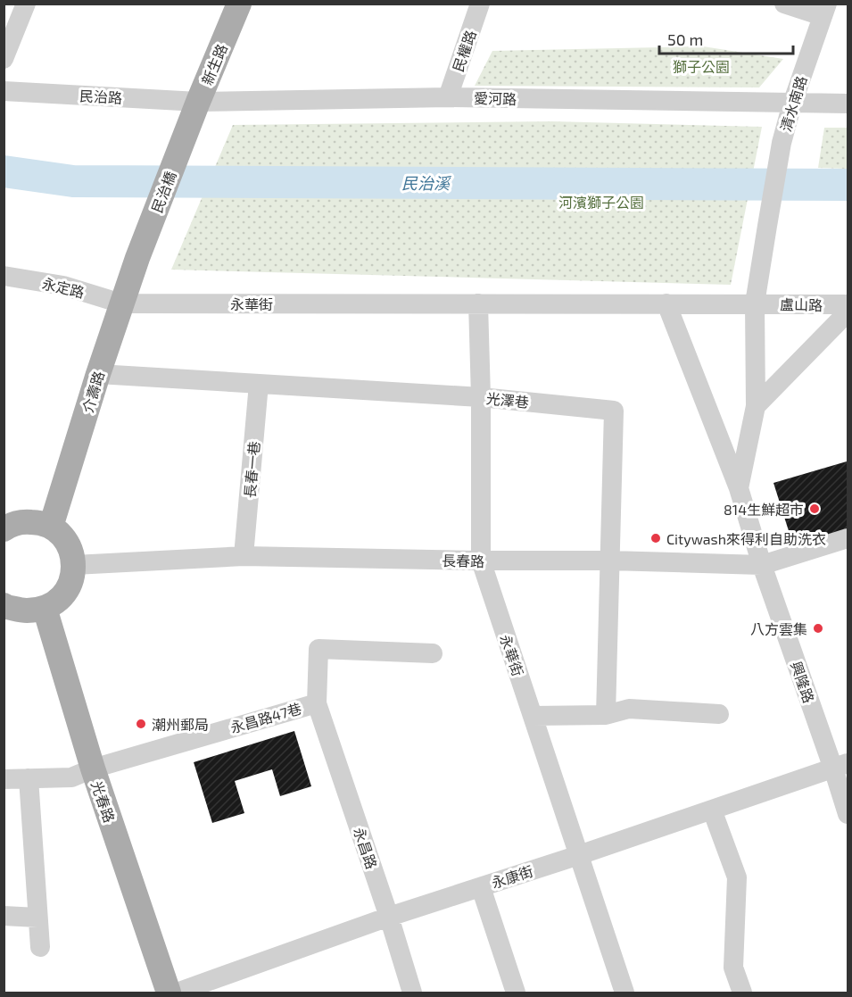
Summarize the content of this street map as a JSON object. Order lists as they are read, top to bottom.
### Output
{
  "streets": {
    "main road": [
      "新生路",
      "民治橋",
      "介壽路",
      "光春路"
    ],
    "street": [
      "民權路",
      "民治路",
      "愛河路",
      "清水南路",
      "永定路",
      "永華街",
      "盧山路",
      "光澤巷",
      "長春一巷",
      "長春路",
      "興隆路",
      "永昌路47巷",
      "永昌路",
      "永康街"
    ]
  },
  "crossings": [
    ["民權路", "愛河路"],
    ["新生路", "民治路"],
    ["新生路", "愛河路"],
    ["新生路", "民治橋"],
    ["民治路", "愛河路"],
    ["愛河路", "清水南路"],
    ["清水南路", "興隆路"],
    ["民治橋", "介壽路"],
    ["永定路", "永華街"],
    ["永定路", "介壽路"],
    ["永華街", "盧山路"],
    ["永華街", "介壽路"],
    ["永華街", "光澤巷"],
    ["永華街", "長春路"],
    ["永華街", "興隆路"],
    ["永華街", "永康街"],
    ["盧山路", "興隆路"],
    ["介壽路", "光澤巷"],
    ["光澤巷", "長春一巷"],
    ["光澤巷", "長春路"],
    ["長春一巷", "長春路"],
    ["長春路", "興隆路"],
    ["興隆路", "永康街"],
    ["永昌路47巷", "光春路"],
    ["永昌路47巷", "永昌路"],
    ["永昌路", "永康街"]
  ],
  "water": ["民治溪"],
  "parks": ["獅子公園", "河濱獅子公園"],
  "places": [
    "814生鮮超市",
    "Citywash來得利自助洗衣",
    "八方雲集",
    "潮州郵局"
  ],
  "scale_bar": "50 m"
}
